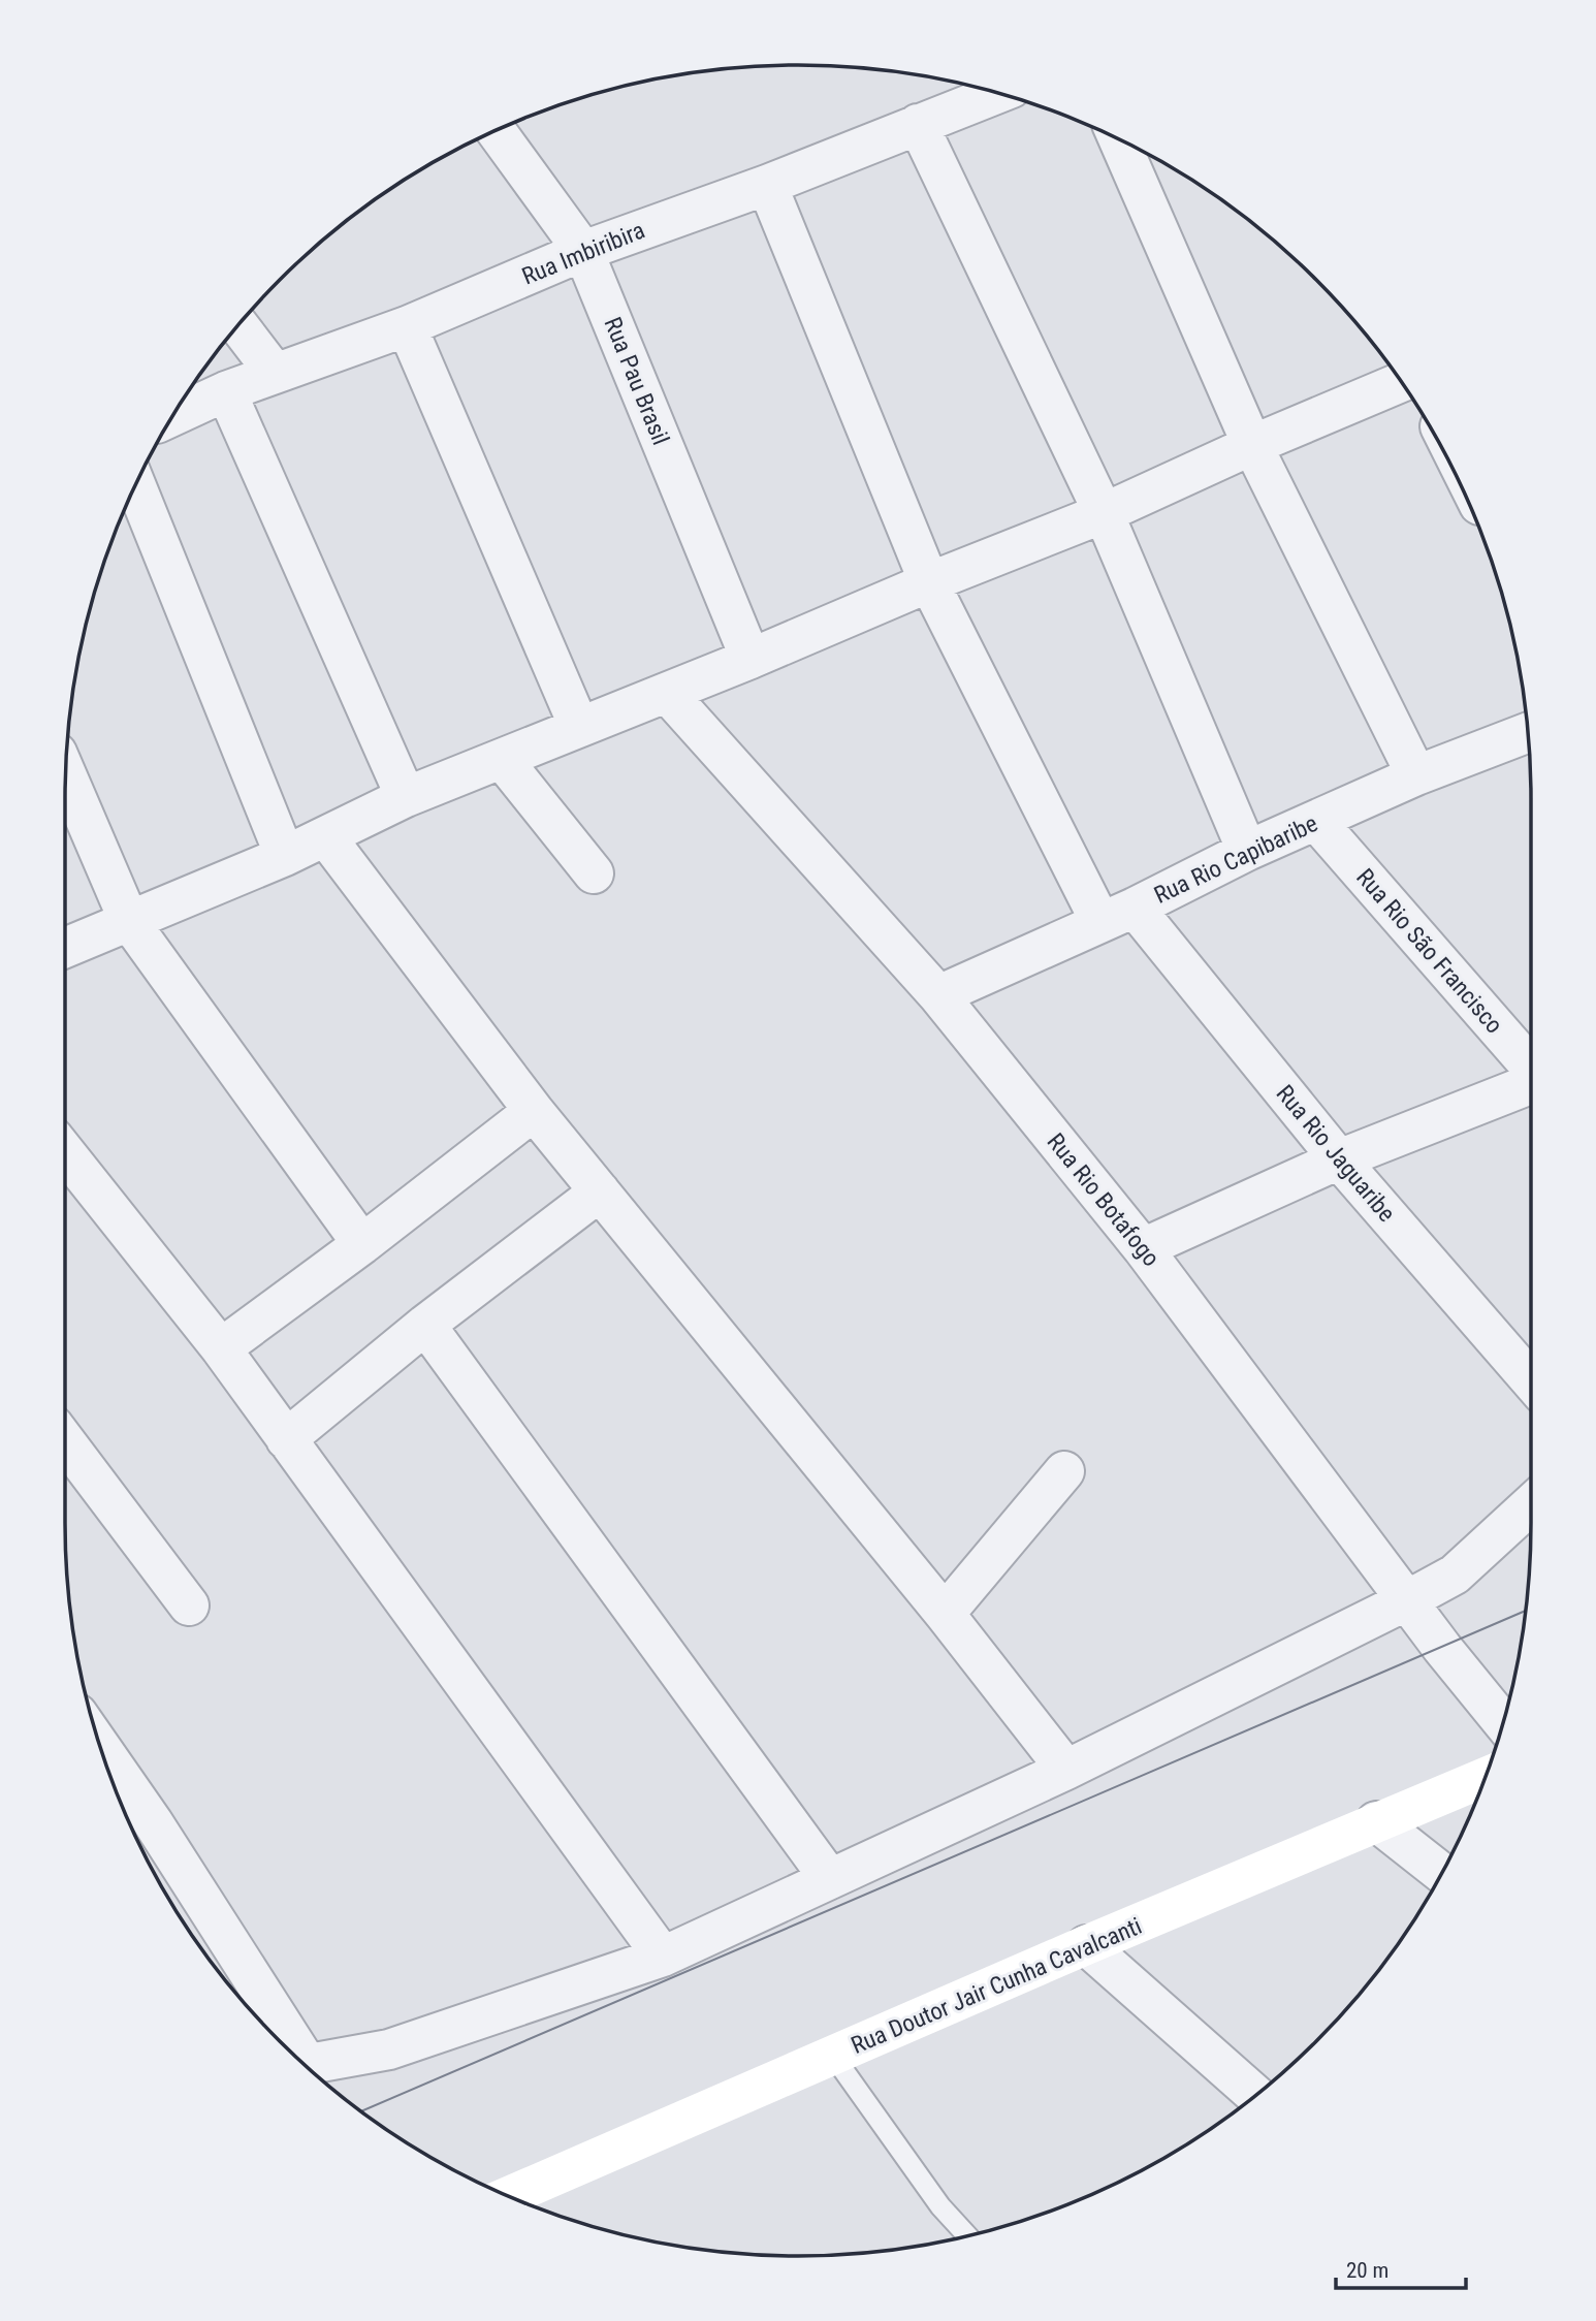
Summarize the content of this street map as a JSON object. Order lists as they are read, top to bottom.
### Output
{
  "streets": {
    "street": [
      "Rua Imbiribira",
      "Rua Pau Brasil",
      "Rua Rio Capibaribe",
      "Rua Rio São Francisco",
      "Rua Rio Jaguaribe",
      "Rua Rio Botafogo",
      "Rua Doutor Jair Cunha Cavalcanti"
    ]
  },
  "crossings": [
    ["Rua Imbiribira", "Rua Pau Brasil"],
    ["Rua Imbiribira", "Rua Rio Jaguaribe"],
    ["Rua Rio Capibaribe", "Rua Rio São Francisco"],
    ["Rua Rio Capibaribe", "Rua Rio Jaguaribe"],
    ["Rua Rio Capibaribe", "Rua Rio Botafogo"]
  ],
  "scale_bar": "20 m"
}
